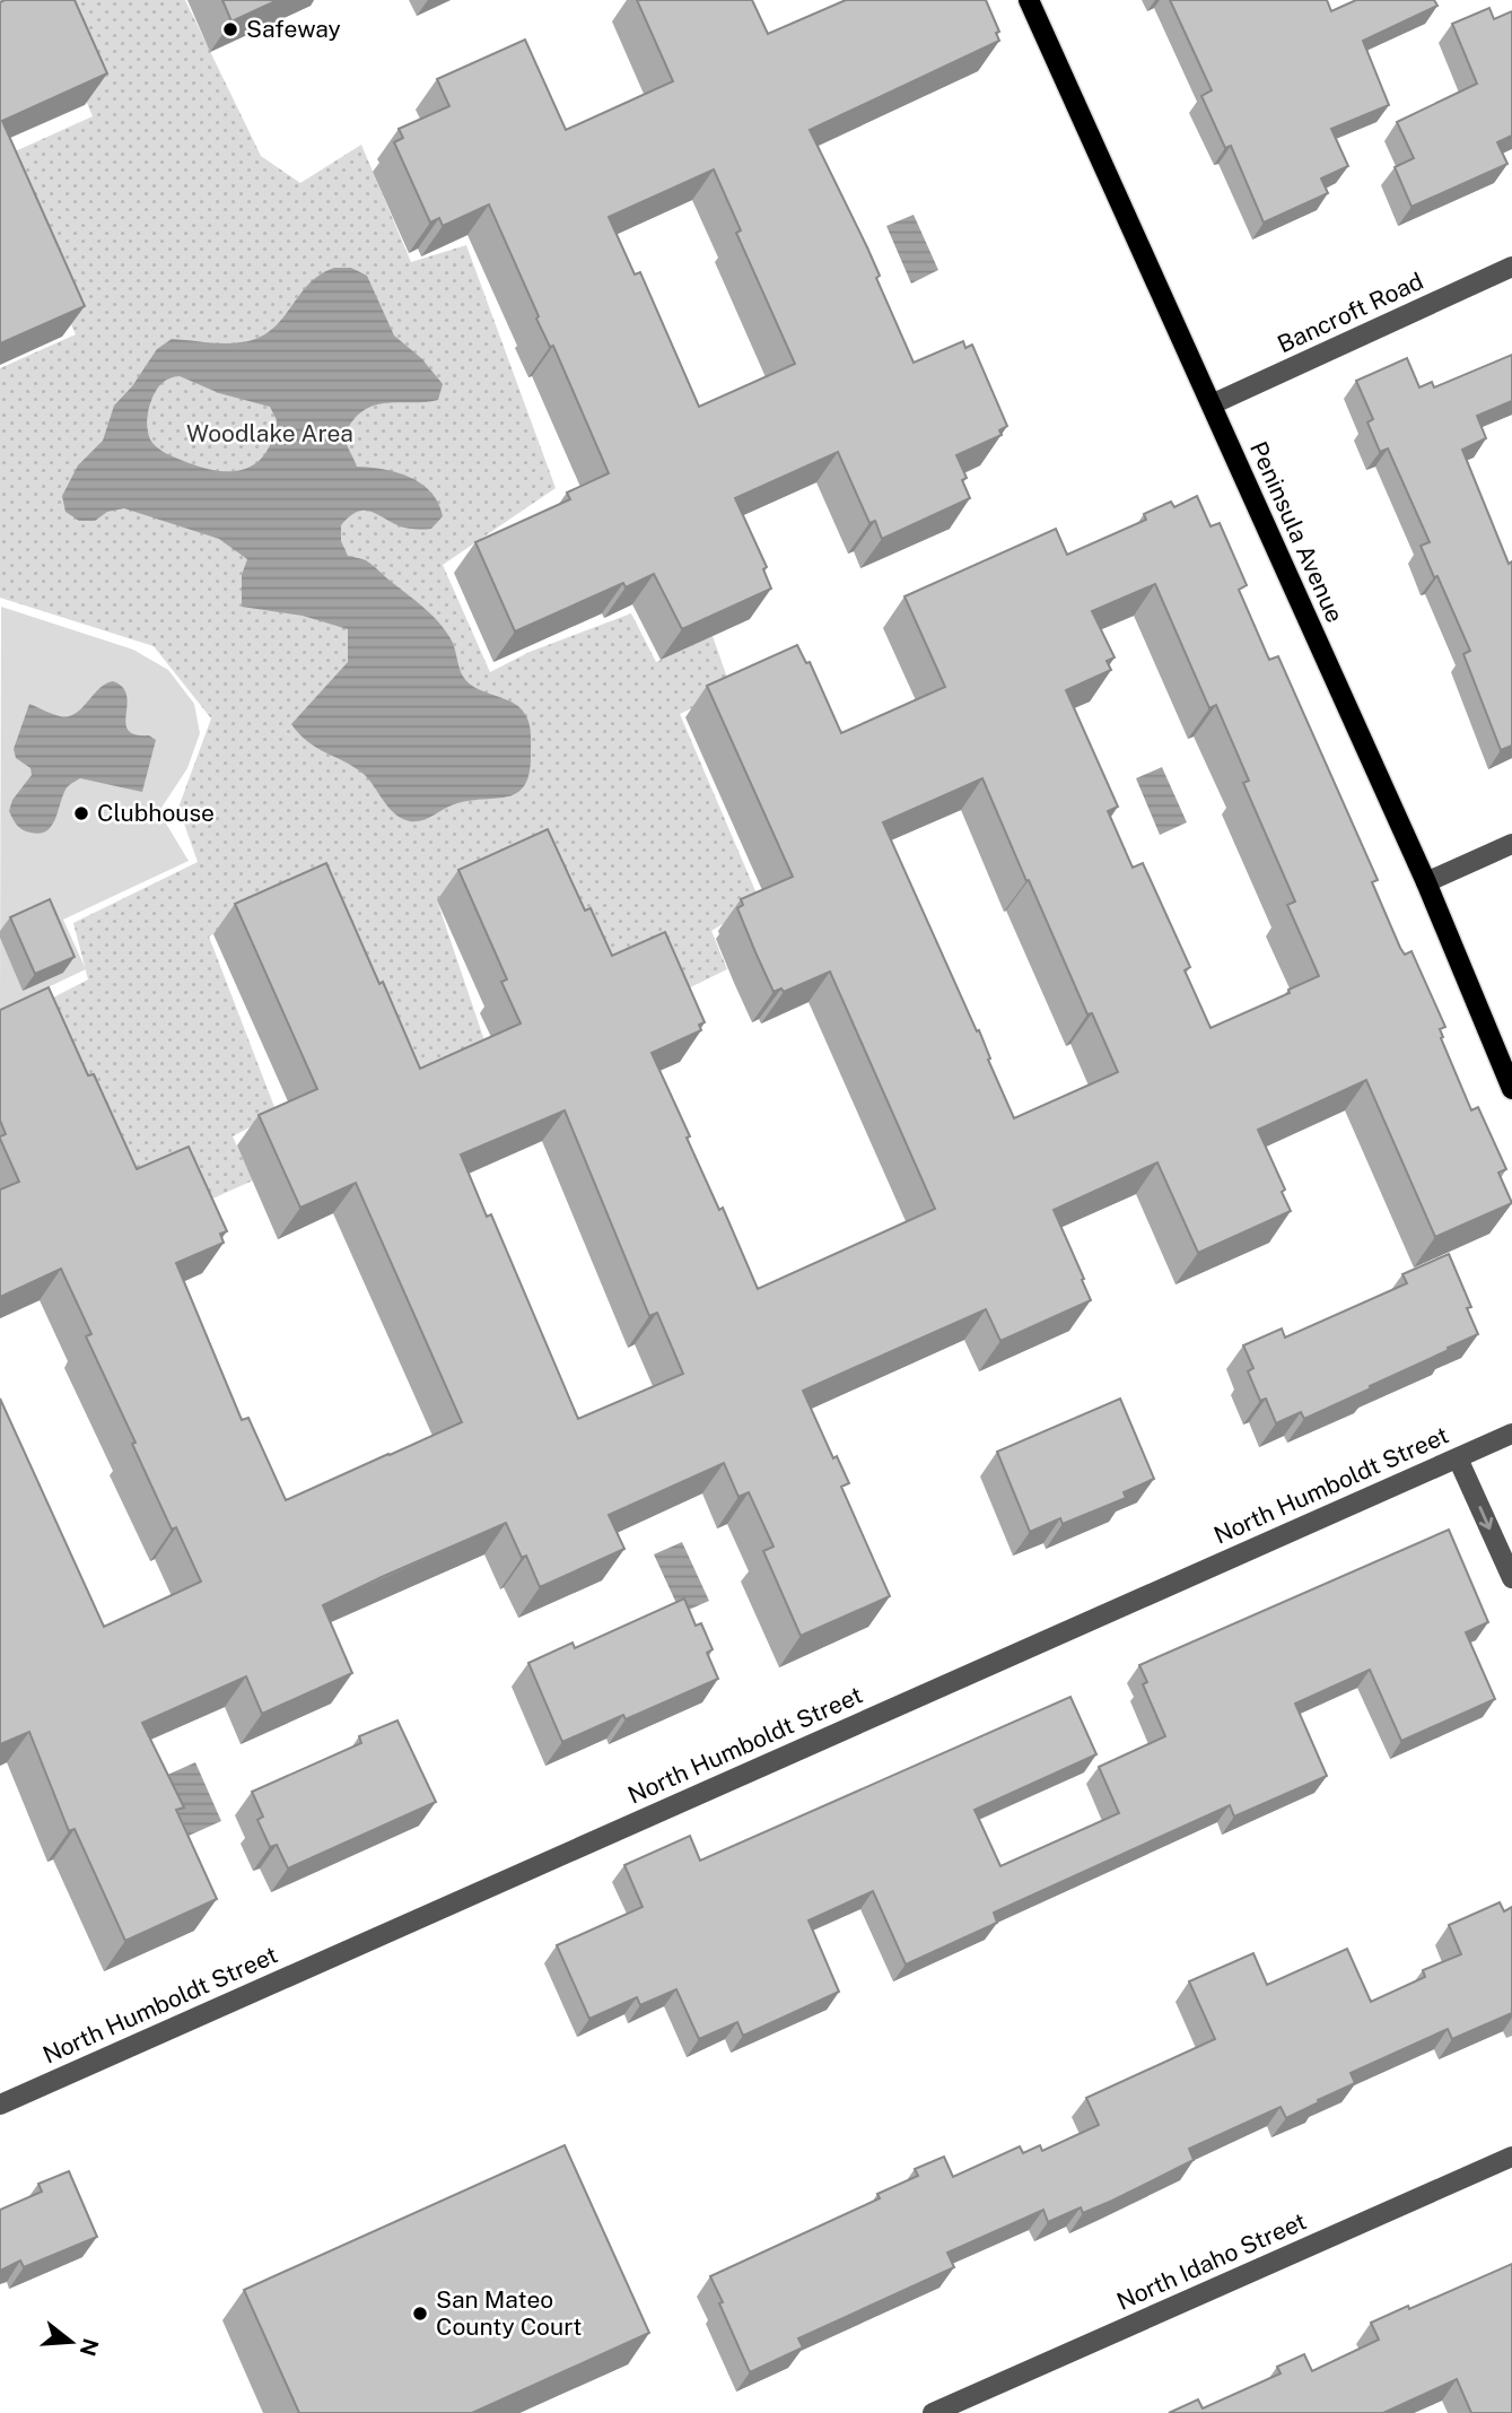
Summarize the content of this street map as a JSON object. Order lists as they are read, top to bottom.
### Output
{
  "streets": {
    "main road": ["Peninsula Avenue"],
    "street": ["Bancroft Road", "North Humboldt Street", "North Idaho Street"]
  },
  "crossings": [
    ["Bancroft Road", "Peninsula Avenue"]
  ],
  "parks": ["Woodlake Area"],
  "places": ["Safeway", "Clubhouse", "San Mateo County Court"],
  "north": "right"
}
